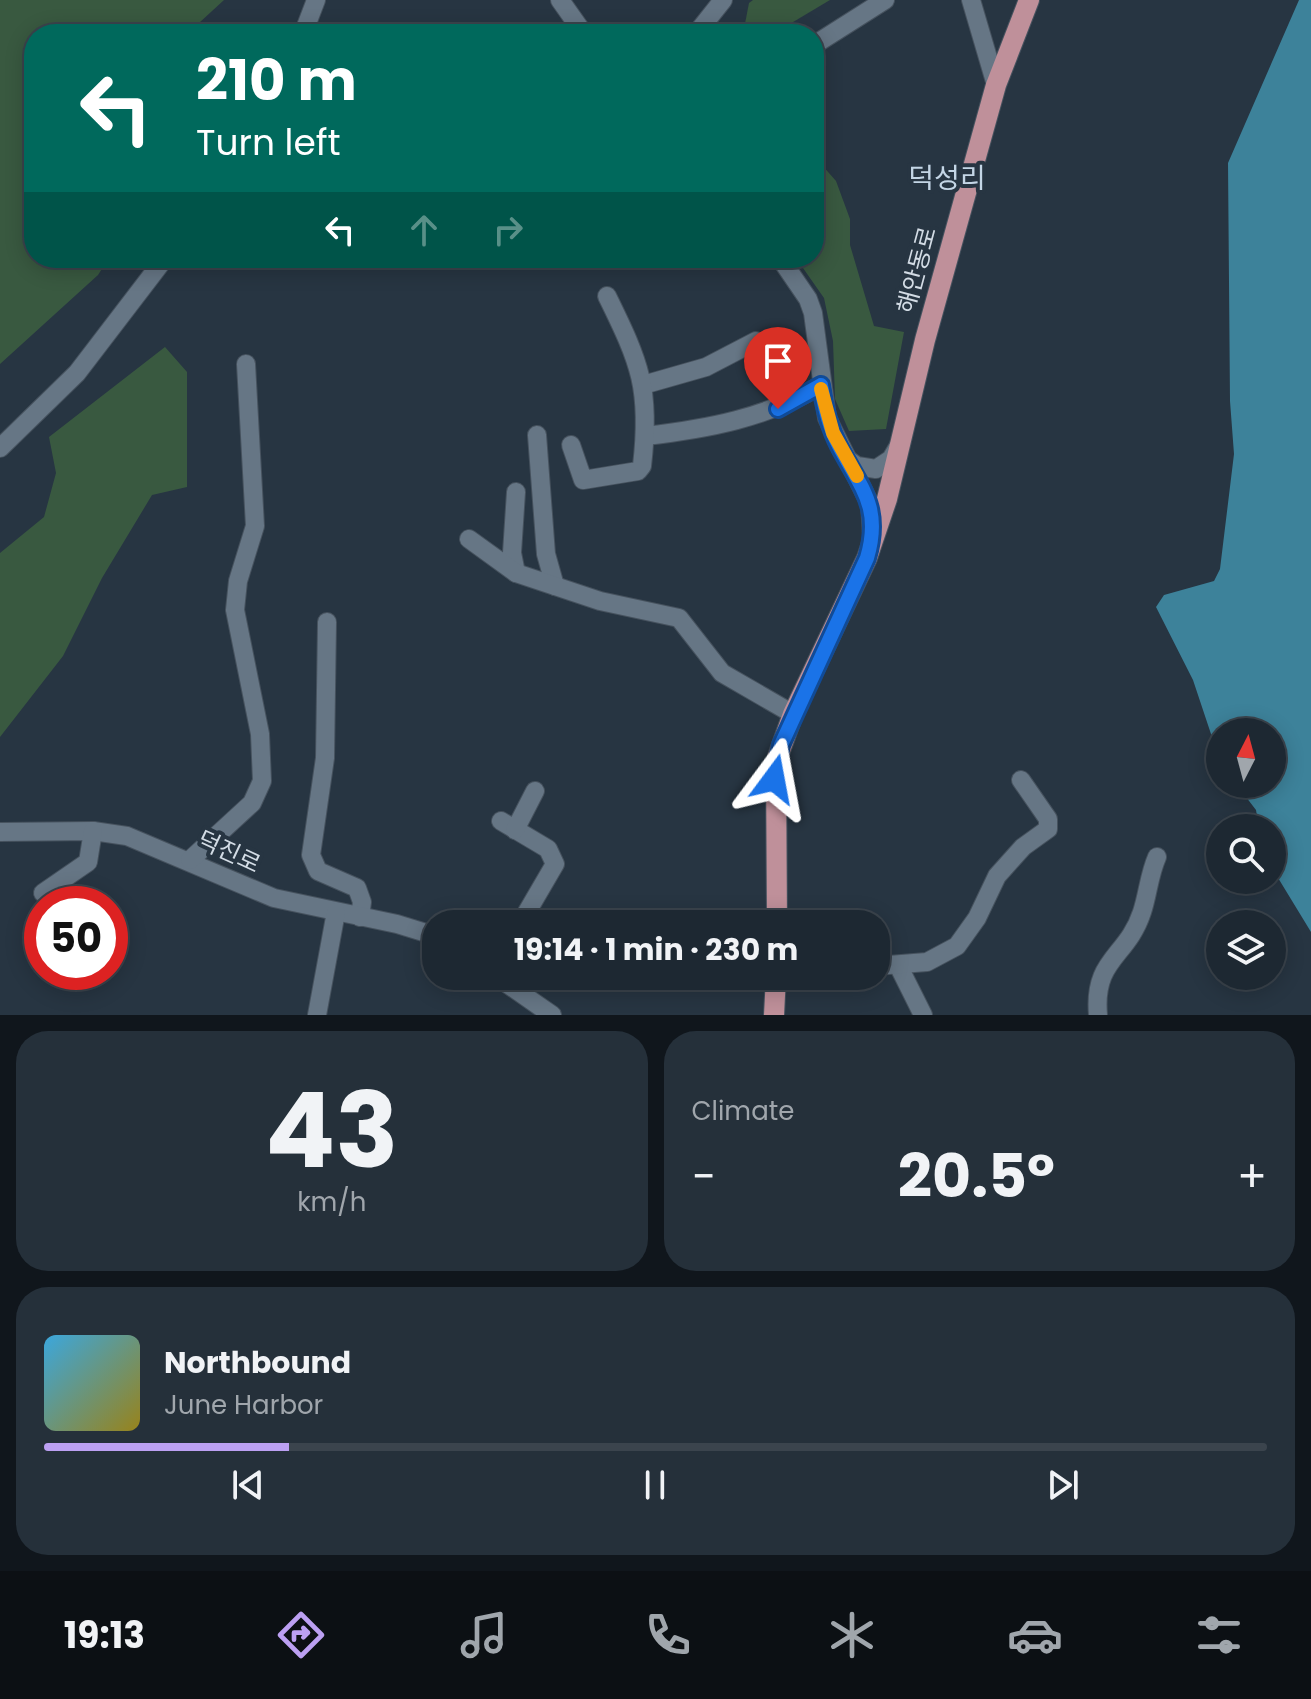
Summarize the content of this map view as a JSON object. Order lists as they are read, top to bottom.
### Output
{
  "streets": {
    "main road": ["해안동로"],
    "street": ["덕진로"]
  },
  "districts": ["덕성리"],
  "north": "top",
  "page": {
    "turn": ["210 m", "Turn left"],
    "limit": "50",
    "trip": "19:14 · 1 min · 230 m",
    "tile": [
      ["43", "km/h"],
      "Climate"
    ],
    "heat": ["−", "20.5°", "+"],
    "song": ["Northbound", "June Harbor"],
    "tabs": "19:13"
  }
}
